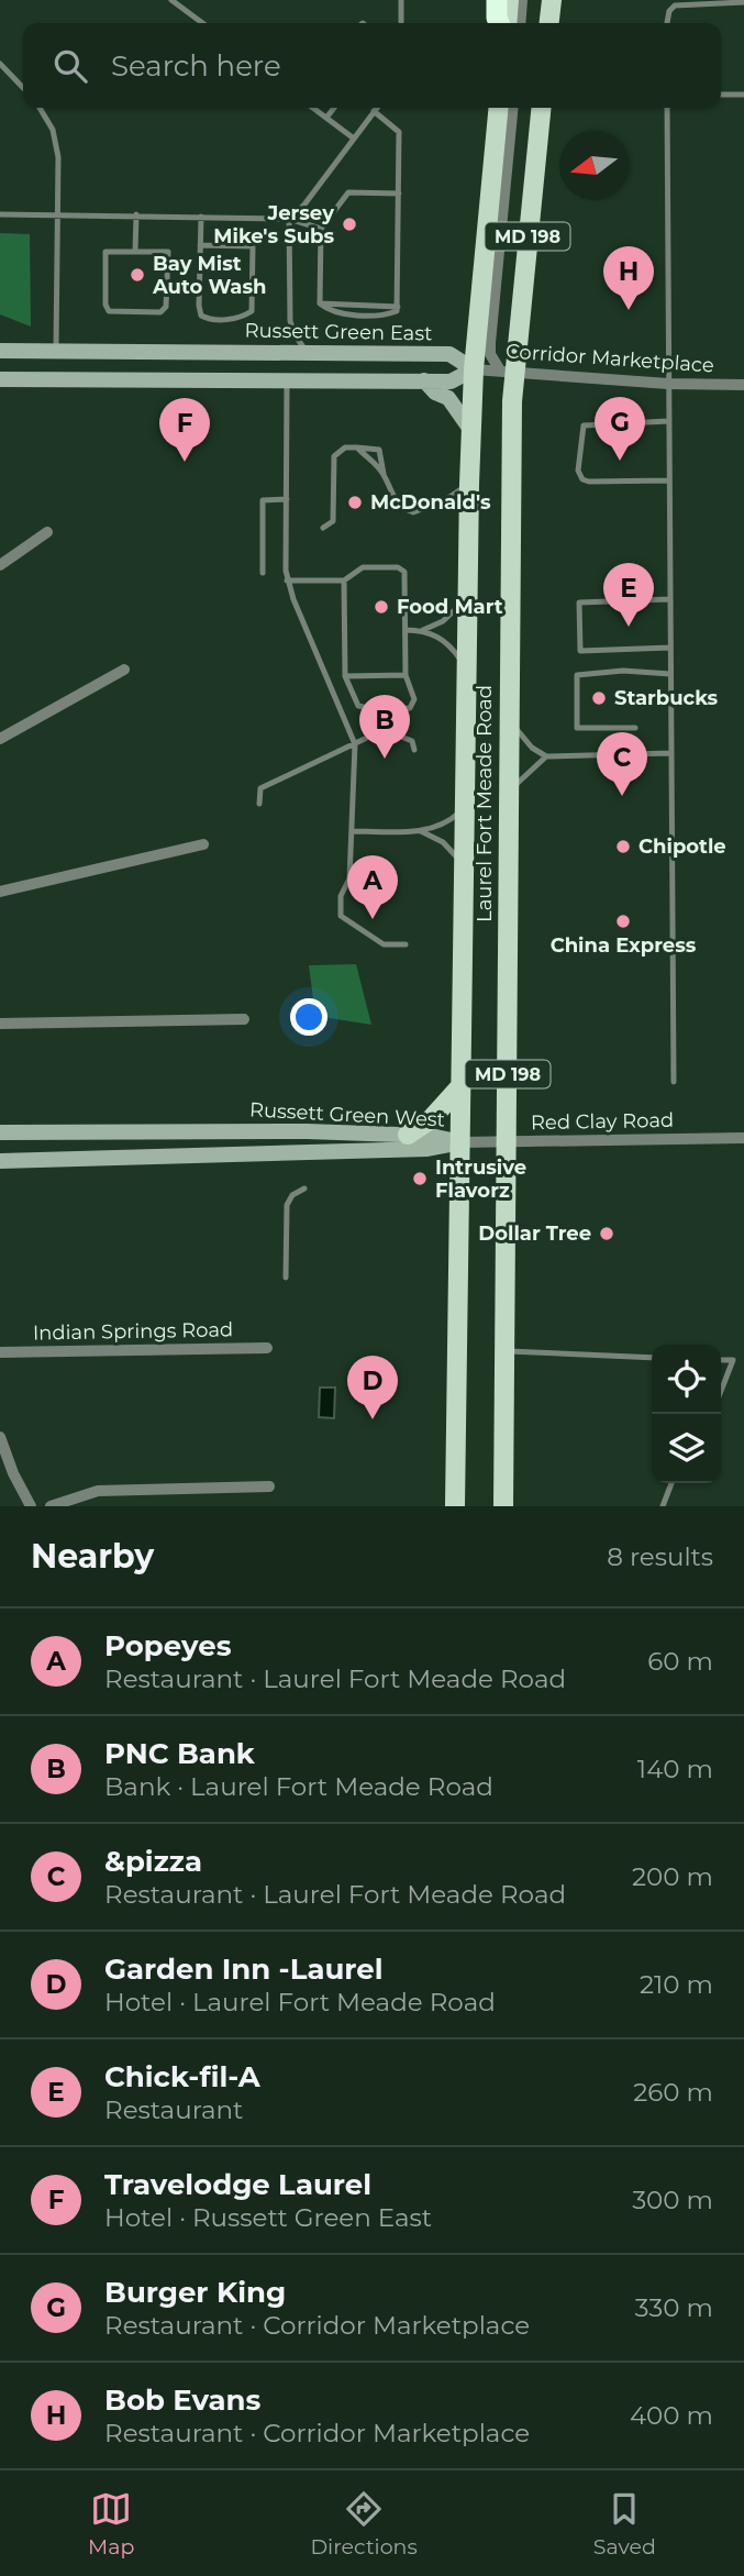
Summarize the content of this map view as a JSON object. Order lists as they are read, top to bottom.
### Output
{
  "streets": {
    "main road": ["MD 198", "Laurel Fort Meade Road"],
    "street": [
      "Russett Green East",
      "Corridor Marketplace",
      "Russett Green West",
      "Red Clay Road",
      "Indian Springs Road"
    ]
  },
  "crossings": [
    ["Russett Green East", "Corridor Marketplace"],
    ["Russett Green East", "Laurel Fort Meade Road"],
    ["Corridor Marketplace", "Laurel Fort Meade Road"],
    ["Laurel Fort Meade Road", "Russett Green West"],
    ["Laurel Fort Meade Road", "Red Clay Road"],
    ["Russett Green West", "Red Clay Road"]
  ],
  "places": [
    "Jersey Mike's Subs",
    "Bay Mist Auto Wash",
    "McDonald's",
    "Food Mart",
    "Starbucks",
    "Chipotle",
    "China Express",
    "Intrusive Flavorz",
    "Dollar Tree"
  ],
  "north": "left",
  "page": {
    "search": "Search here",
    "pins": [
      "H",
      "G",
      "F",
      "E",
      "B",
      "C",
      "A",
      "D"
    ],
    "heading": ["Nearby", "8 results"],
    "list": [
      {
        "mark": "A",
        "name": "Popeyes",
        "note": "Restaurant · Laurel Fort Meade Road",
        "value": "60 m"
      },
      {
        "mark": "B",
        "name": "PNC Bank",
        "note": "Bank · Laurel Fort Meade Road",
        "value": "140 m"
      },
      {
        "mark": "C",
        "name": "&pizza",
        "note": "Restaurant · Laurel Fort Meade Road",
        "value": "200 m"
      },
      {
        "mark": "D",
        "name": "Garden Inn -Laurel",
        "note": "Hotel · Laurel Fort Meade Road",
        "value": "210 m"
      },
      {
        "mark": "E",
        "name": "Chick-fil-A",
        "note": "Restaurant",
        "value": "260 m"
      },
      {
        "mark": "F",
        "name": "Travelodge Laurel",
        "note": "Hotel · Russett Green East",
        "value": "300 m"
      },
      {
        "mark": "G",
        "name": "Burger King",
        "note": "Restaurant · Corridor Marketplace",
        "value": "330 m"
      },
      {
        "mark": "H",
        "name": "Bob Evans",
        "note": "Restaurant · Corridor Marketplace",
        "value": "400 m"
      }
    ],
    "nav": ["Map", "Directions", "Saved"]
  }
}
